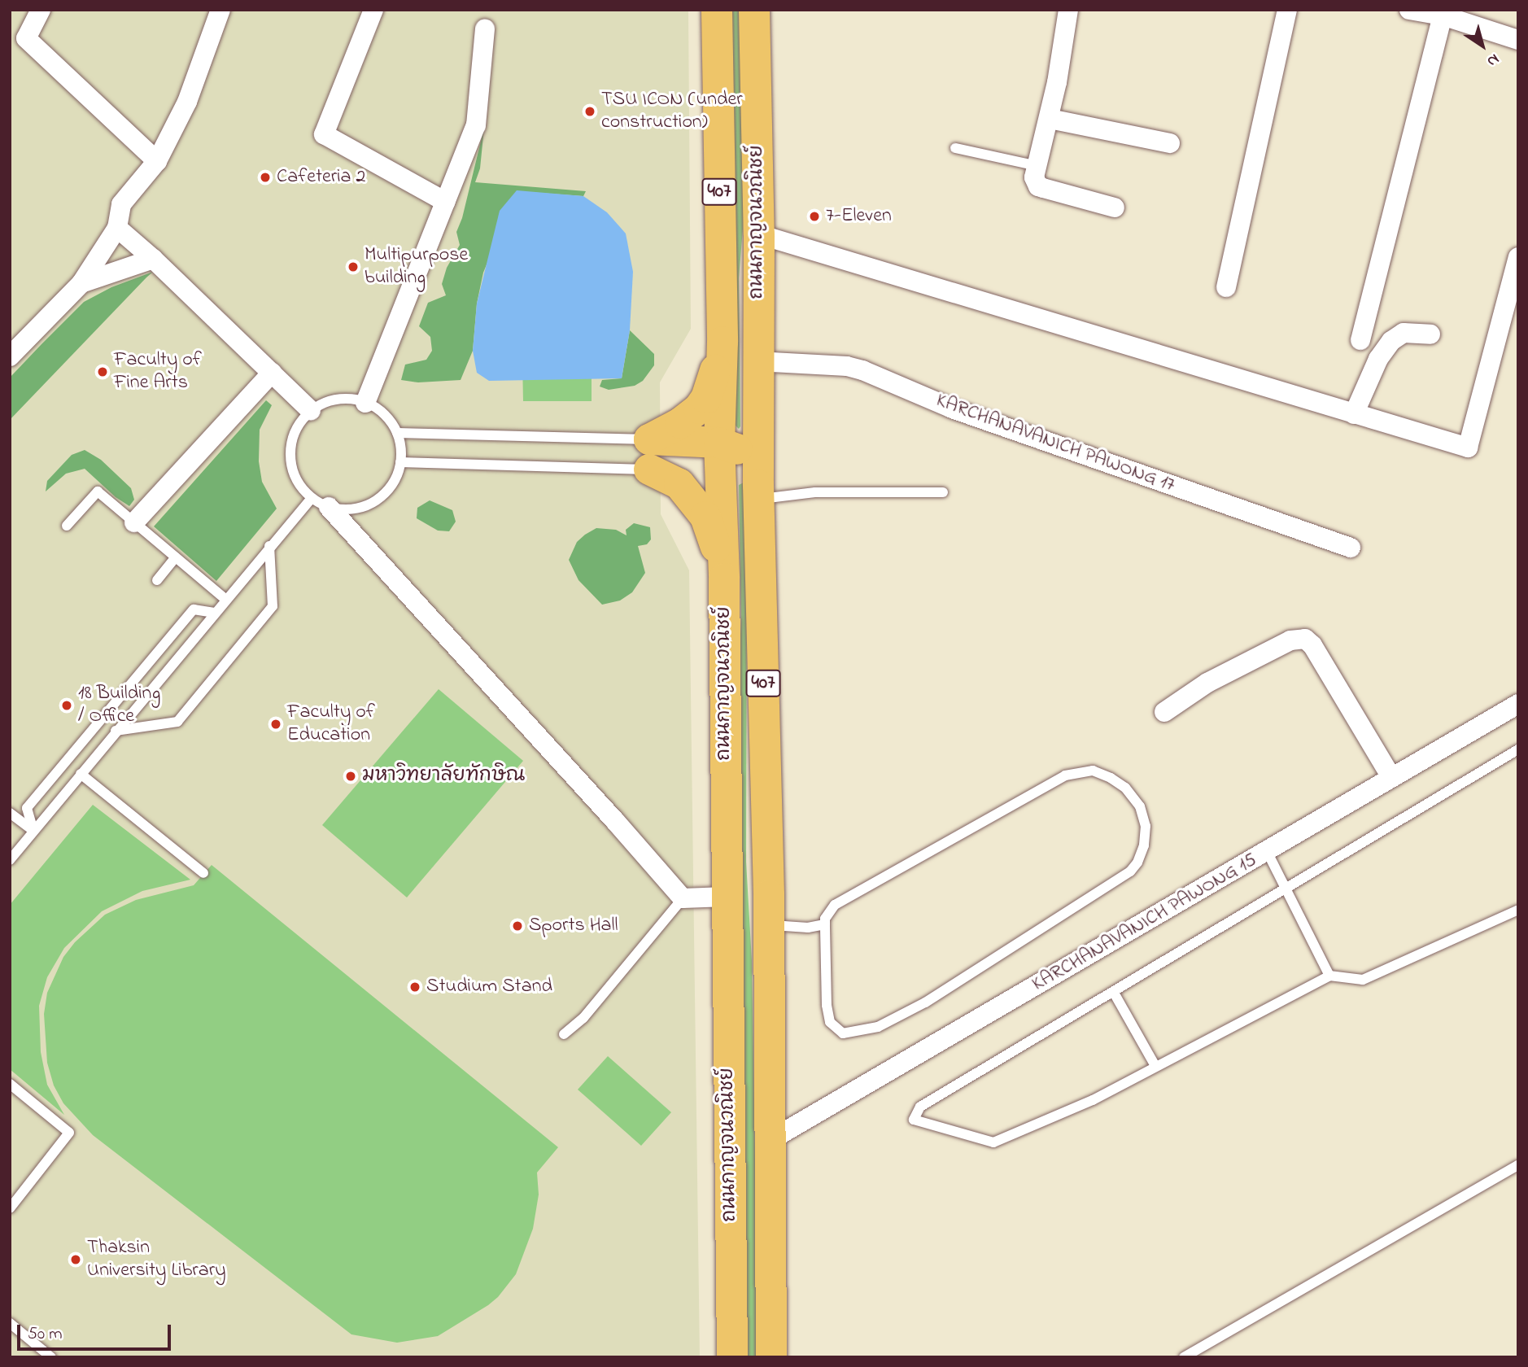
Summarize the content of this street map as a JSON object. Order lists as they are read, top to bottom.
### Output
{
  "streets": {
    "main road": ["407", "ถนนกาญจนวณิชย์"],
    "street": ["KARCHANAVANICH PAWONG 17", "KARCHANAVANICH PAWONG 15"]
  },
  "crossings": [
    ["ถนนกาญจนวณิชย์", "KARCHANAVANICH PAWONG 17"],
    ["ถนนกาญจนวณิชย์", "KARCHANAVANICH PAWONG 15"]
  ],
  "places": [
    "TSU ICON (under construction)",
    "Cafeteria 2",
    "7-Eleven",
    "Multipurpose building",
    "Faculty of Fine Arts",
    "18 Building / Office",
    "Faculty of Education",
    "มหาวิทยาลัยทักษิณ",
    "Sports Hall",
    "Studium Stand",
    "Thaksin University Library"
  ],
  "scale_bar": "50 m",
  "north": "bottom right"
}
